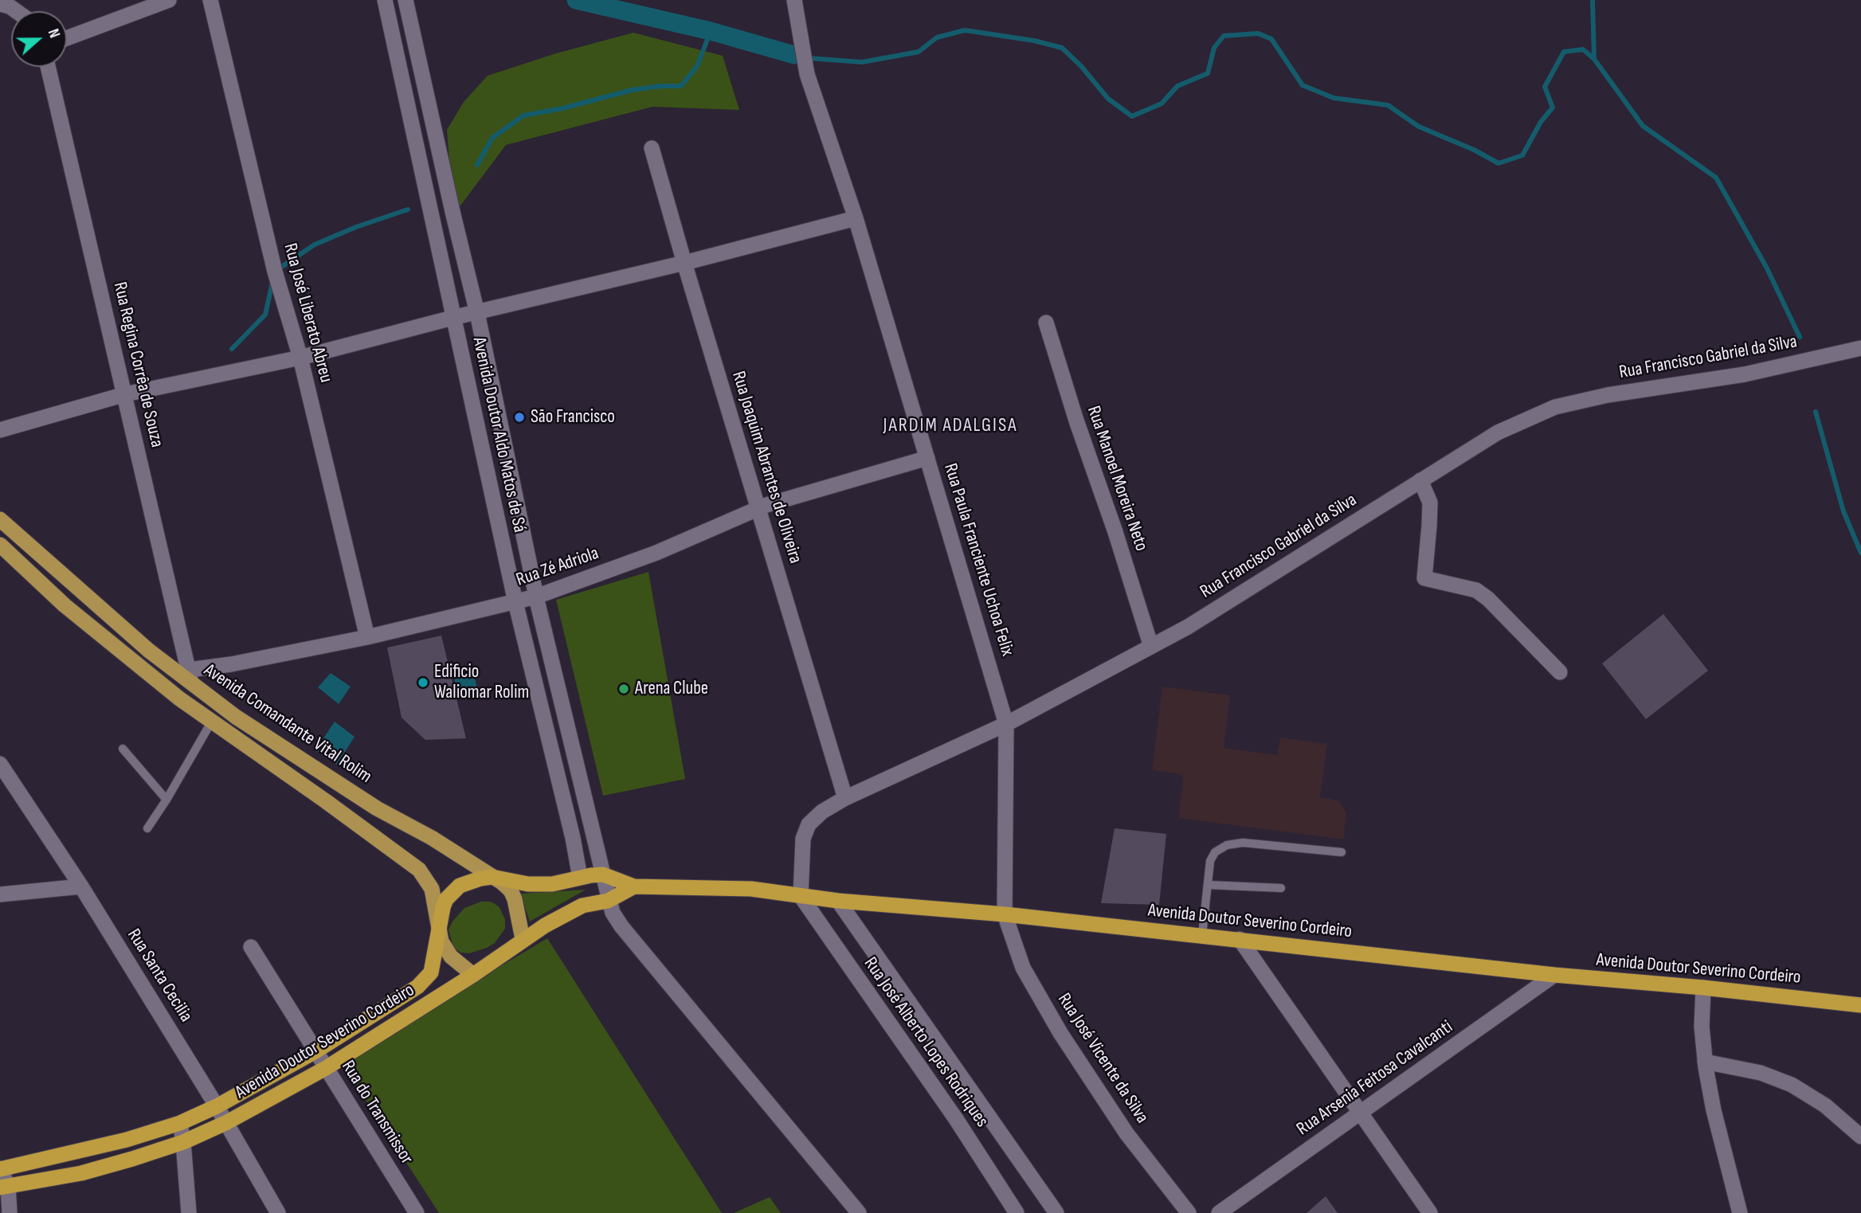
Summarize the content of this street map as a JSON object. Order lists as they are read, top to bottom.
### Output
{
  "streets": {
    "highway": ["Avenida Doutor Severino Cordeiro"],
    "main road": ["Avenida Comandante Vital Rolim"],
    "street": [
      "Rua José Liberato Abreu",
      "Rua Francisco Gabriel da Silva",
      "Rua Regina Corrêa de Souza",
      "Avenida Doutor Aldo Matos de Sá",
      "Rua Joaquim Abrantes de Oliveira",
      "Rua Manoel Moreira Neto",
      "Rua Paula Franciente Uchoa Felix",
      "Rua Zé Adriola",
      "Rua Santa Cecilia",
      "Rua José Alberto Lopes Rodriques",
      "Rua José Vicente da Silva",
      "Rua Arsenia Feitosa Cavalcanti",
      "Rua do Transmissor"
    ]
  },
  "crossings": [
    ["Rua José Liberato Abreu", "Rua Zé Adriola"],
    ["Rua Francisco Gabriel da Silva", "Rua Joaquim Abrantes de Oliveira"],
    ["Rua Francisco Gabriel da Silva", "Rua Manoel Moreira Neto"],
    ["Rua Francisco Gabriel da Silva", "Rua Paula Franciente Uchoa Felix"],
    ["Rua Francisco Gabriel da Silva", "Avenida Doutor Severino Cordeiro"],
    ["Rua Francisco Gabriel da Silva", "Rua José Alberto Lopes Rodriques"],
    ["Rua Regina Corrêa de Souza", "Rua Zé Adriola"],
    ["Rua Regina Corrêa de Souza", "Avenida Comandante Vital Rolim"],
    ["Avenida Doutor Aldo Matos de Sá", "Rua Zé Adriola"],
    ["Avenida Doutor Aldo Matos de Sá", "Avenida Doutor Severino Cordeiro"],
    ["Rua Joaquim Abrantes de Oliveira", "Rua Zé Adriola"],
    ["Rua Paula Franciente Uchoa Felix", "Rua Zé Adriola"],
    ["Rua Paula Franciente Uchoa Felix", "Avenida Doutor Severino Cordeiro"],
    ["Rua Paula Franciente Uchoa Felix", "Rua José Vicente da Silva"],
    ["Rua Zé Adriola", "Avenida Comandante Vital Rolim"],
    ["Avenida Comandante Vital Rolim", "Avenida Doutor Severino Cordeiro"],
    ["Avenida Doutor Severino Cordeiro", "Rua Santa Cecilia"],
    ["Avenida Doutor Severino Cordeiro", "Rua José Alberto Lopes Rodriques"],
    ["Avenida Doutor Severino Cordeiro", "Rua José Vicente da Silva"],
    ["Avenida Doutor Severino Cordeiro", "Rua Arsenia Feitosa Cavalcanti"],
    ["Avenida Doutor Severino Cordeiro", "Rua do Transmissor"]
  ],
  "districts": ["JARDIM ADALGISA"],
  "places": ["São Francisco", "Edificio Waliomar Rolim", "Arena Clube"],
  "north": "right"
}
